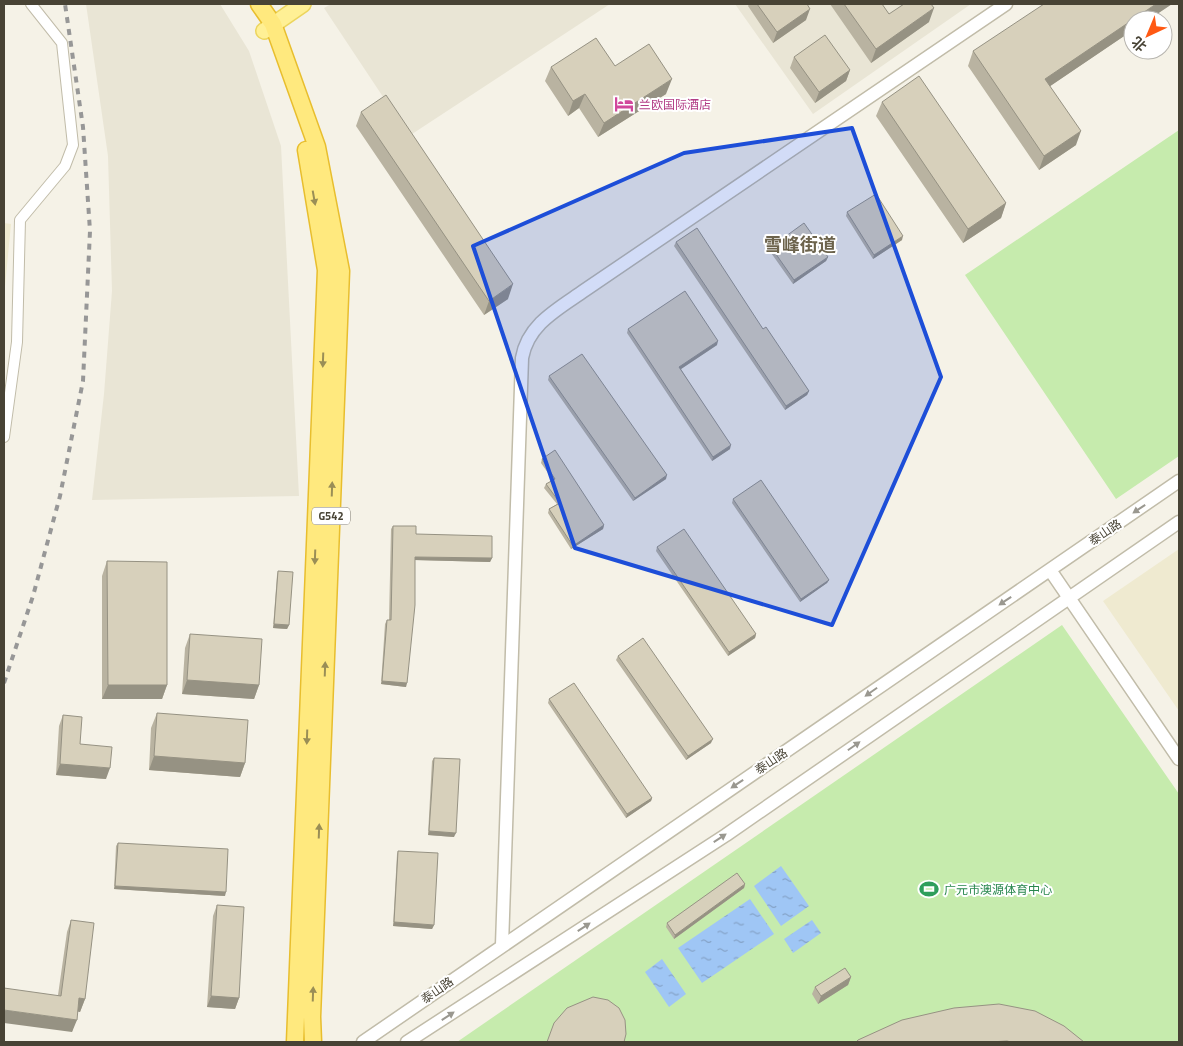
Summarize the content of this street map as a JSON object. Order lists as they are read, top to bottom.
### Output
{
  "streets": {
    "highway": ["G542"],
    "street": ["泰山路"]
  },
  "districts": ["雪峰街道"],
  "places": {
    "hotel": ["兰欧国际酒店"],
    "sports": ["广元市澳源体育中心"]
  },
  "north": "bottom left"
}
